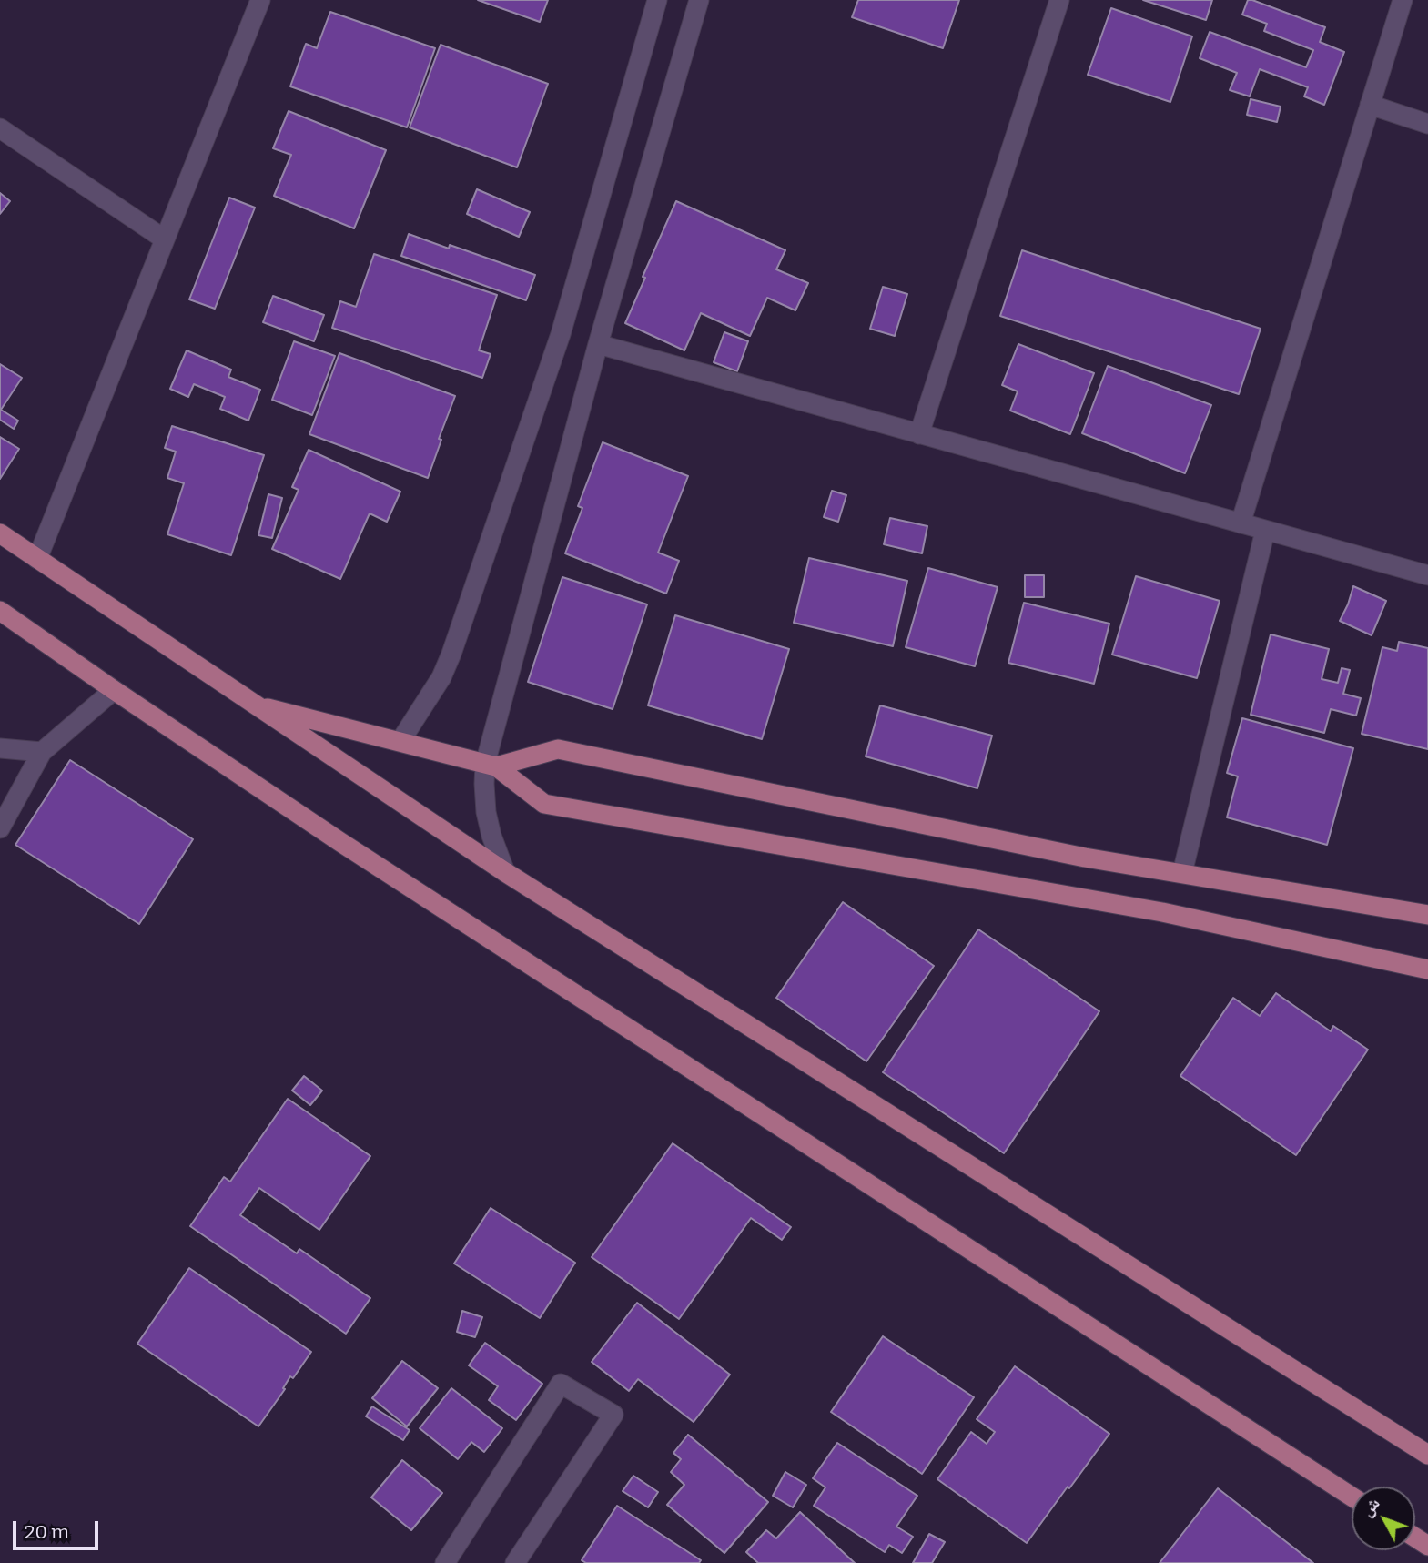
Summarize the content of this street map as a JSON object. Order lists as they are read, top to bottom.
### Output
{
  "scale_bar": "20 m",
  "north": "top left"
}
